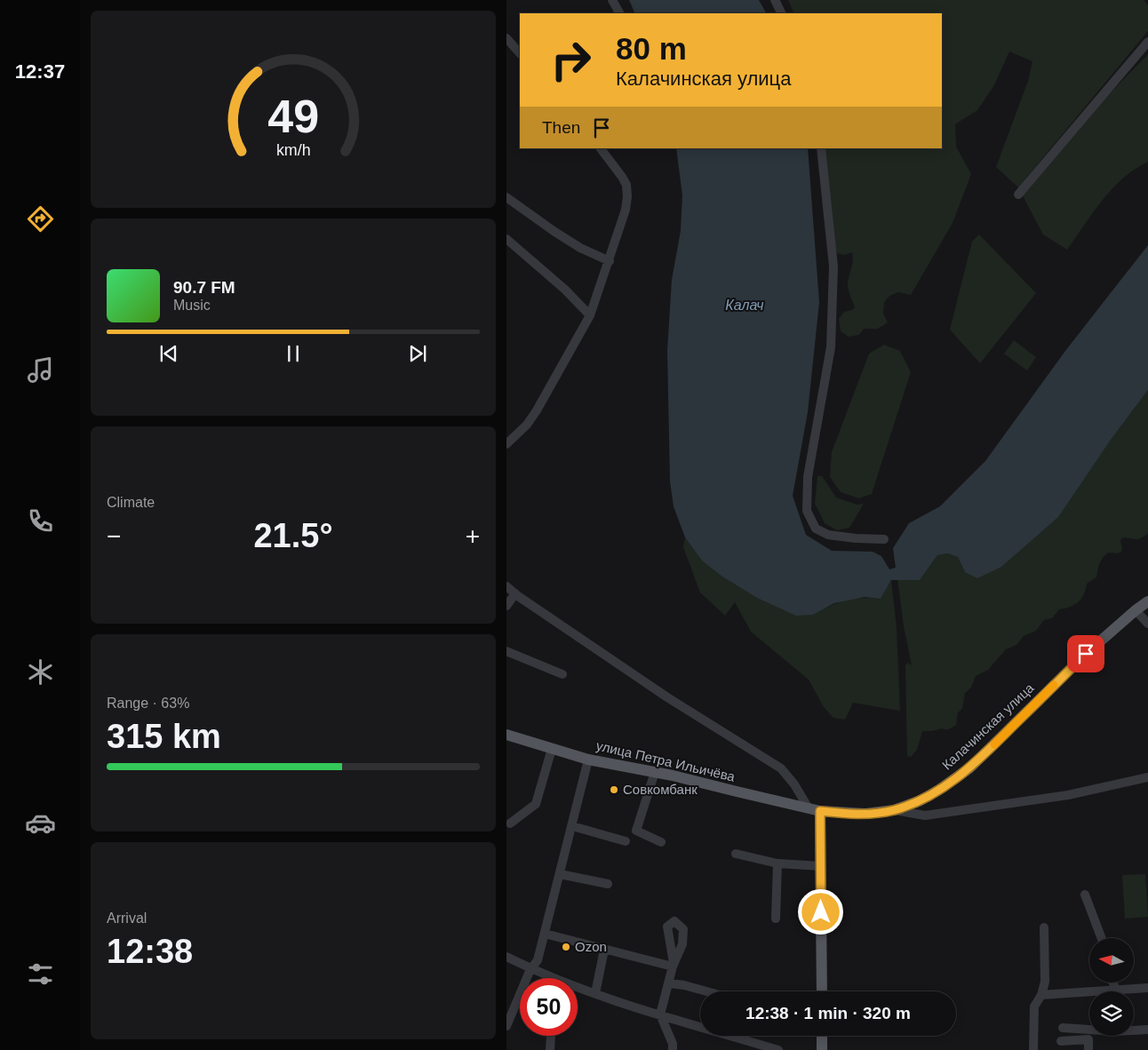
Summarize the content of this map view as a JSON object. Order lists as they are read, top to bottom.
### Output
{
  "streets": {
    "main road": ["Калачинская улица", "улица Петра Ильичёва"]
  },
  "crossings": [
    ["Калачинская улица", "улица Петра Ильичёва"]
  ],
  "water": ["Калач"],
  "places": ["Совкомбанк", "Ozon"],
  "north": "left",
  "page": {
    "tabs": "12:37",
    "turn": ["80 m", "Калачинская улица"],
    "then": "Then",
    "song": ["90.7 FM", "Music"],
    "tile": [
      "Climate",
      ["Range · 63%", "315 km"],
      ["Arrival", "12:38"]
    ],
    "heat": ["−", "21.5°", "+"],
    "limit": "50",
    "trip": "12:38 · 1 min · 320 m",
    "gauge": ["49", "km/h"]
  }
}
